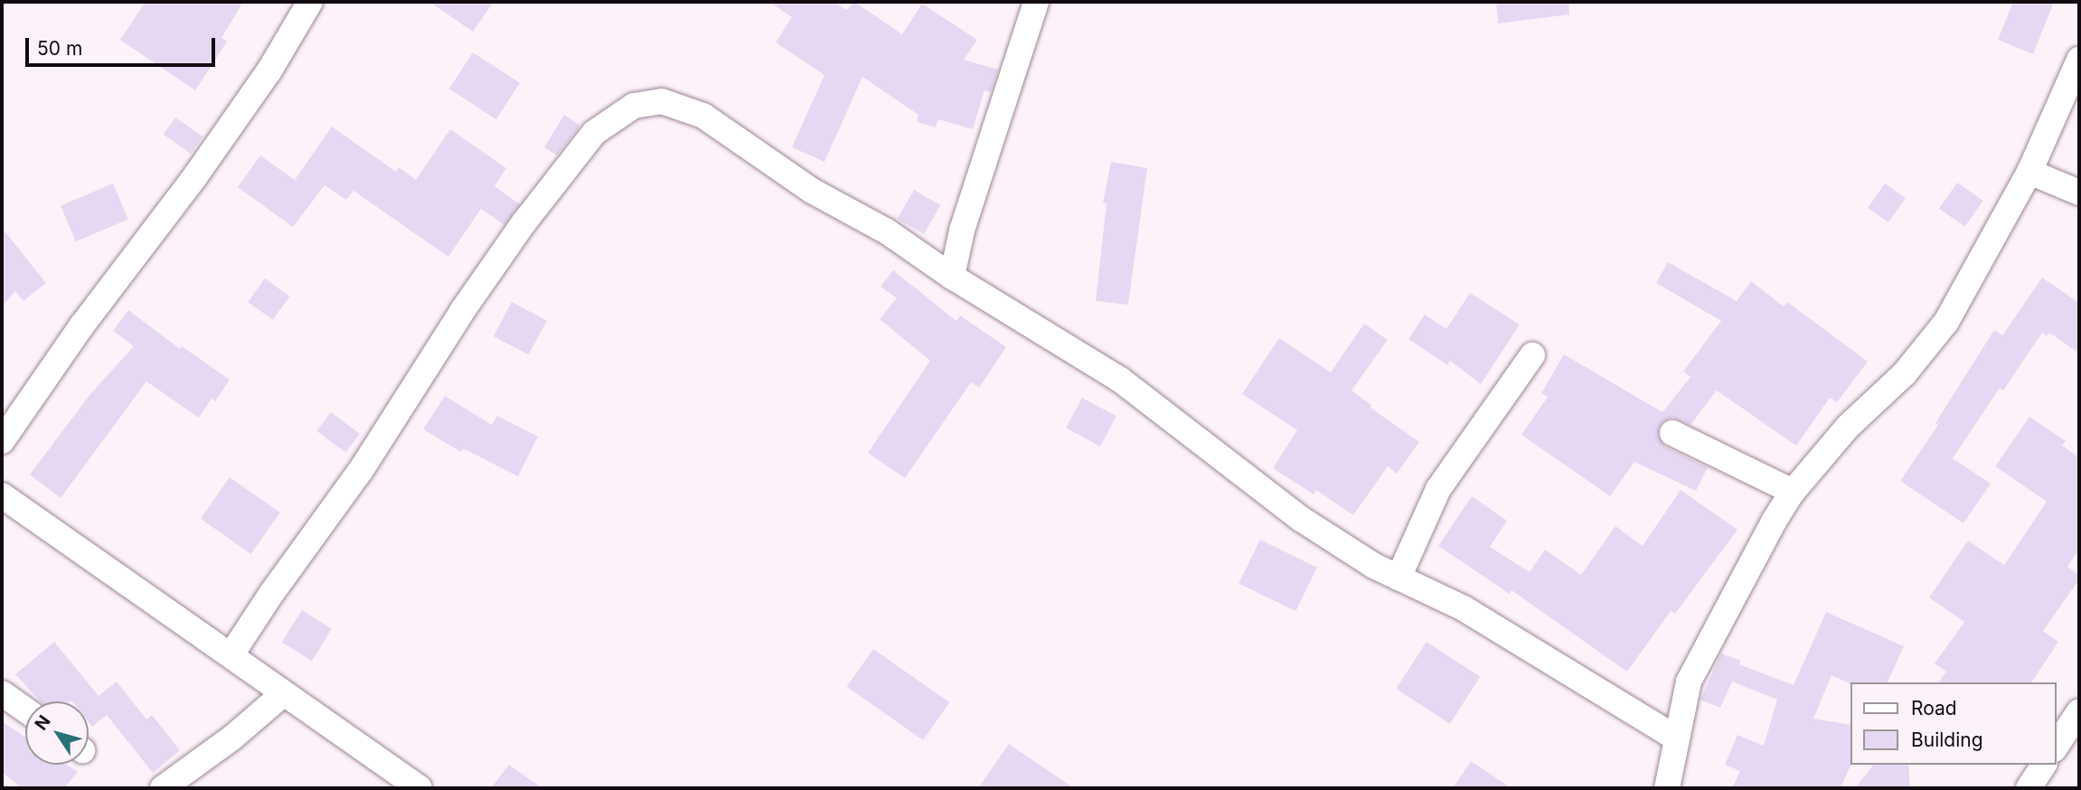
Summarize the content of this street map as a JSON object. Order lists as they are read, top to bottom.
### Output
{
  "legend": ["Road", "Building"],
  "scale_bar": "50 m",
  "north": "top left"
}
